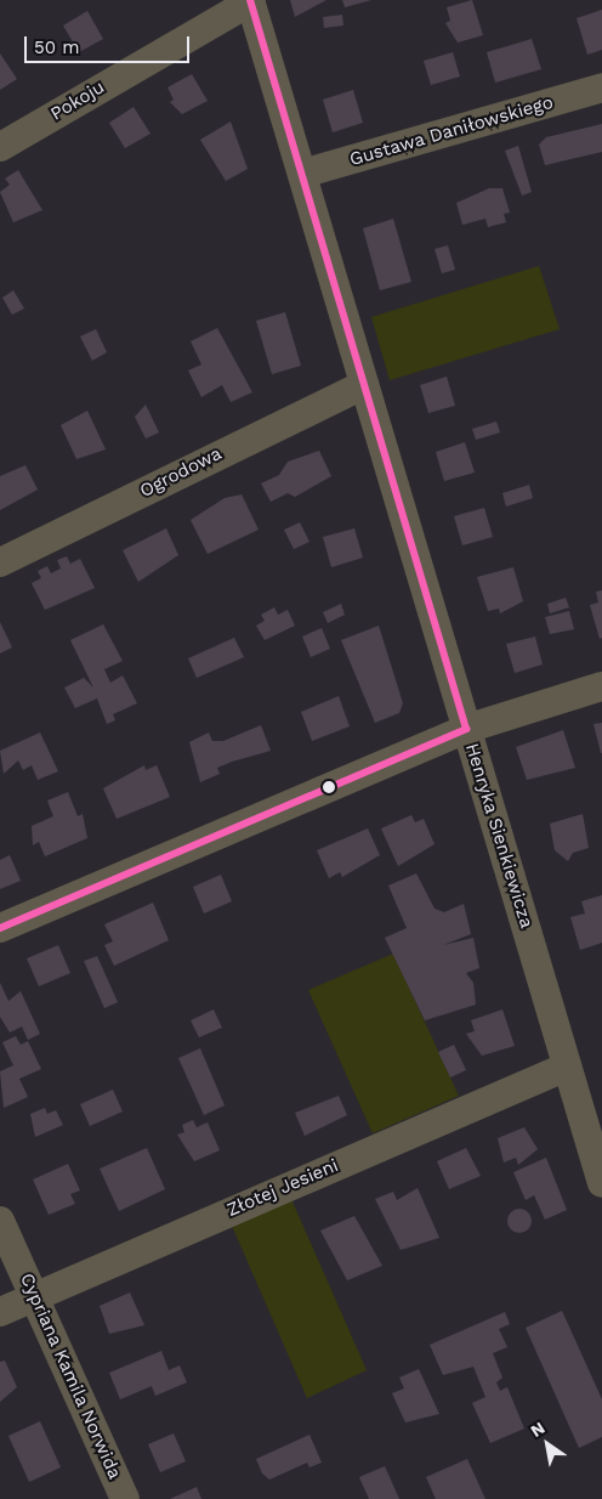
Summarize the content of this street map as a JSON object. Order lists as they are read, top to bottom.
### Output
{
  "streets": {
    "street": [
      "Pokoju",
      "Gustawa Daniłowskiego",
      "Ogrodowa",
      "Henryka Sienkiewicza",
      "Złotej Jesieni",
      "Cypriana Kamila Norwida"
    ]
  },
  "crossings": [
    ["Pokoju", "Henryka Sienkiewicza"],
    ["Gustawa Daniłowskiego", "Henryka Sienkiewicza"],
    ["Ogrodowa", "Henryka Sienkiewicza"],
    ["Henryka Sienkiewicza", "Złotej Jesieni"],
    ["Złotej Jesieni", "Cypriana Kamila Norwida"]
  ],
  "scale_bar": "50 m",
  "north": "top left"
}
